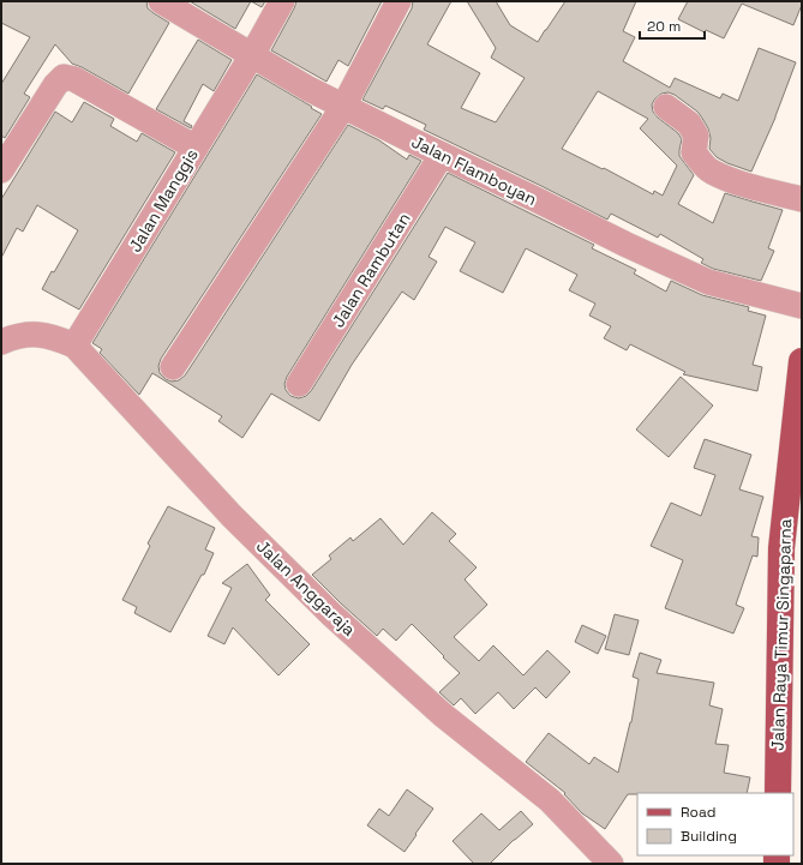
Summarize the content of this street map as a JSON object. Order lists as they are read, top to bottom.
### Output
{
  "streets": {
    "main road": ["Jalan Raya Timur Singaparna"],
    "street": [
      "Jalan Flamboyan",
      "Jalan Manggis",
      "Jalan Rambutan",
      "Jalan Anggaraja"
    ]
  },
  "crossings": [
    ["Jalan Flamboyan", "Jalan Manggis"],
    ["Jalan Flamboyan", "Jalan Rambutan"],
    ["Jalan Manggis", "Jalan Anggaraja"]
  ],
  "legend": ["Road", "Building"],
  "scale_bar": "20 m"
}
